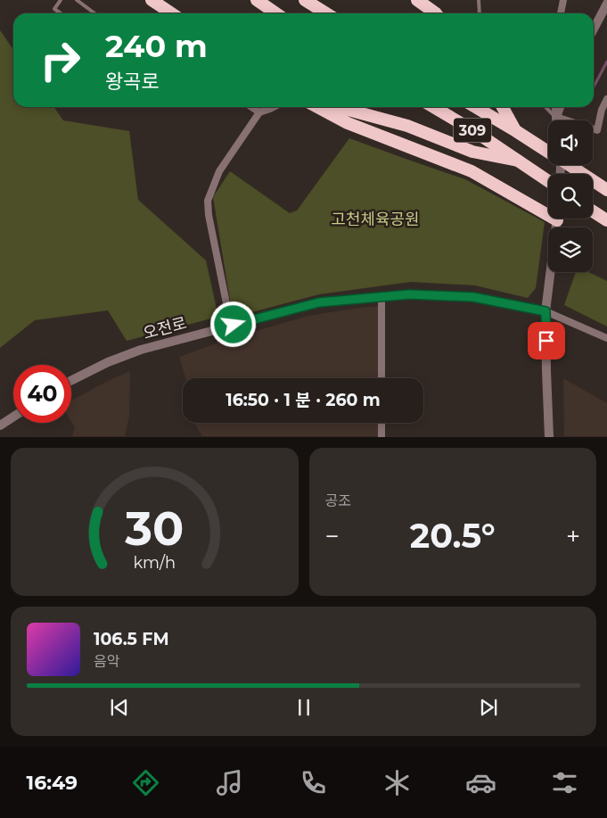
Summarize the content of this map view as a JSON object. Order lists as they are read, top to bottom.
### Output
{
  "streets": {
    "highway": ["309"],
    "street": ["오전로"]
  },
  "parks": ["고천체육공원"],
  "page": {
    "turn": ["240 m", "왕곡로"],
    "limit": "40",
    "trip": "16:50 · 1 분 · 260 m",
    "tile": "공조",
    "heat": ["−", "20.5°", "+"],
    "song": ["106.5 FM", "음악"],
    "tabs": "16:49",
    "gauge": ["30", "km/h"]
  }
}
